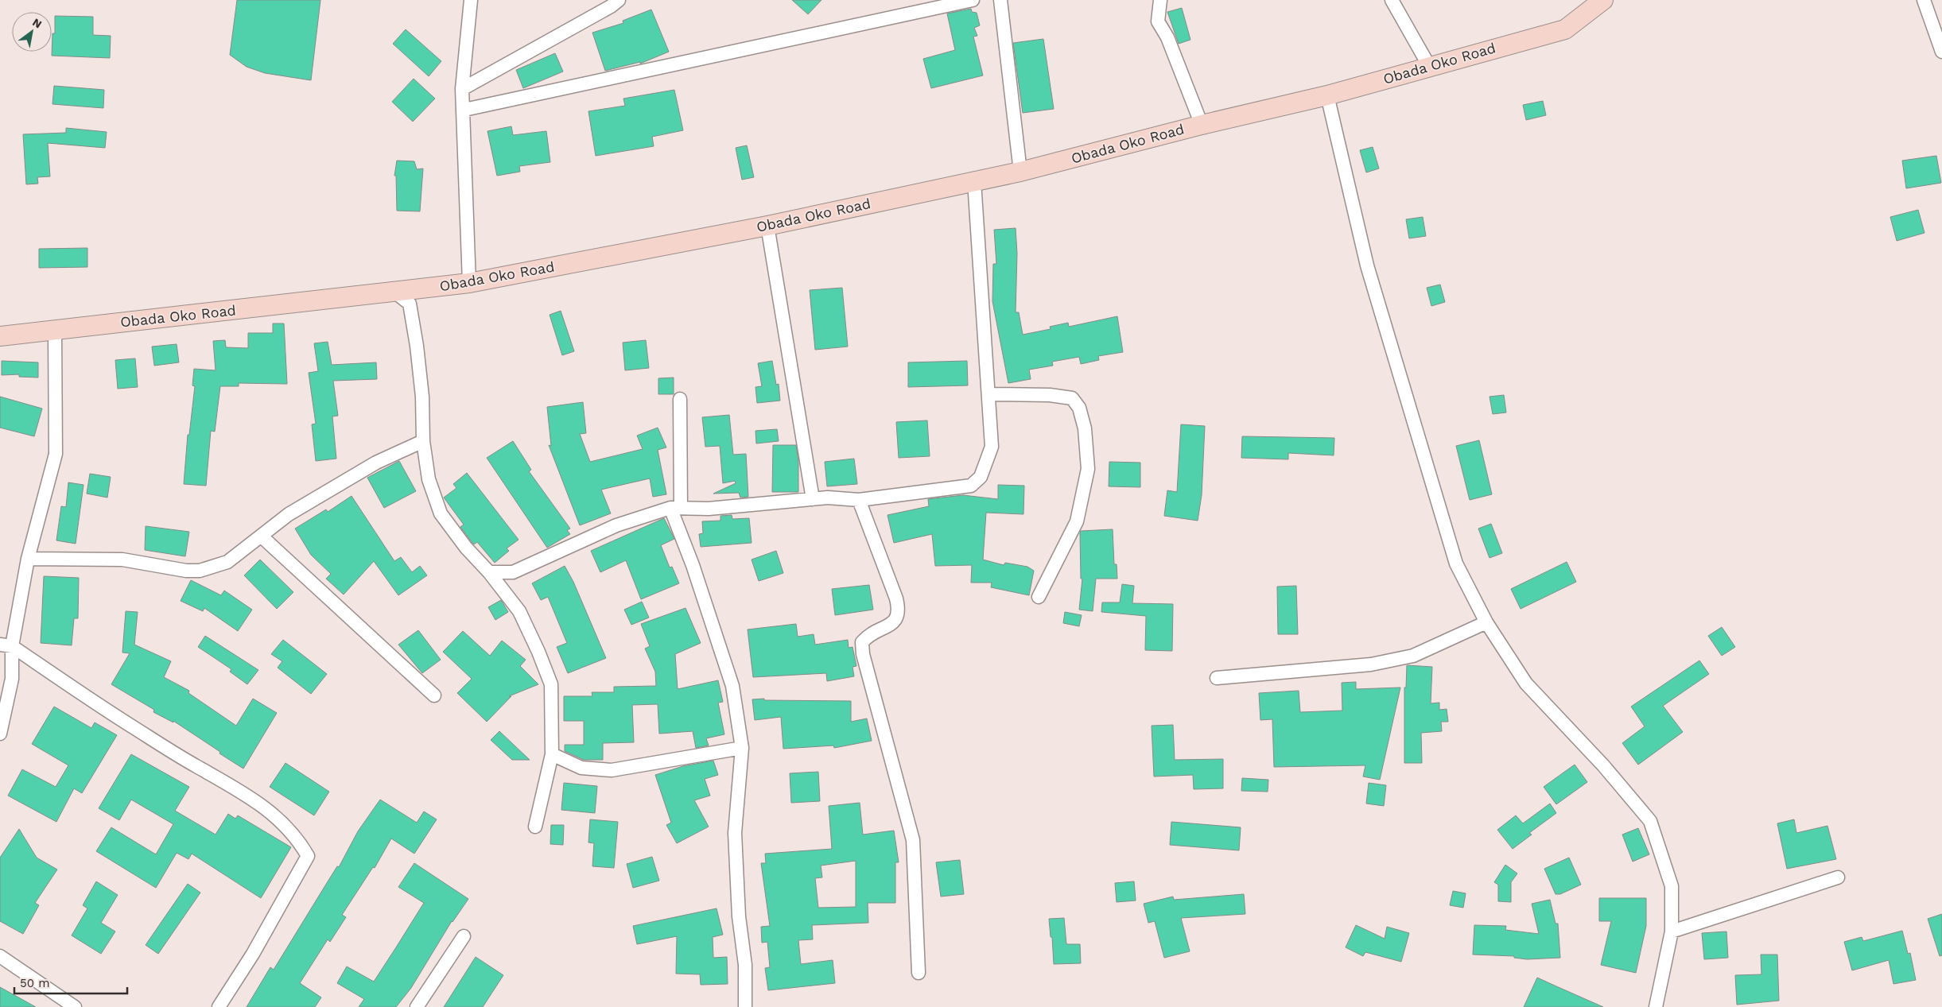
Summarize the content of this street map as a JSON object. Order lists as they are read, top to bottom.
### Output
{
  "streets": {
    "main road": ["Obada Oko Road"]
  },
  "scale_bar": "50 m",
  "north": "top right"
}
